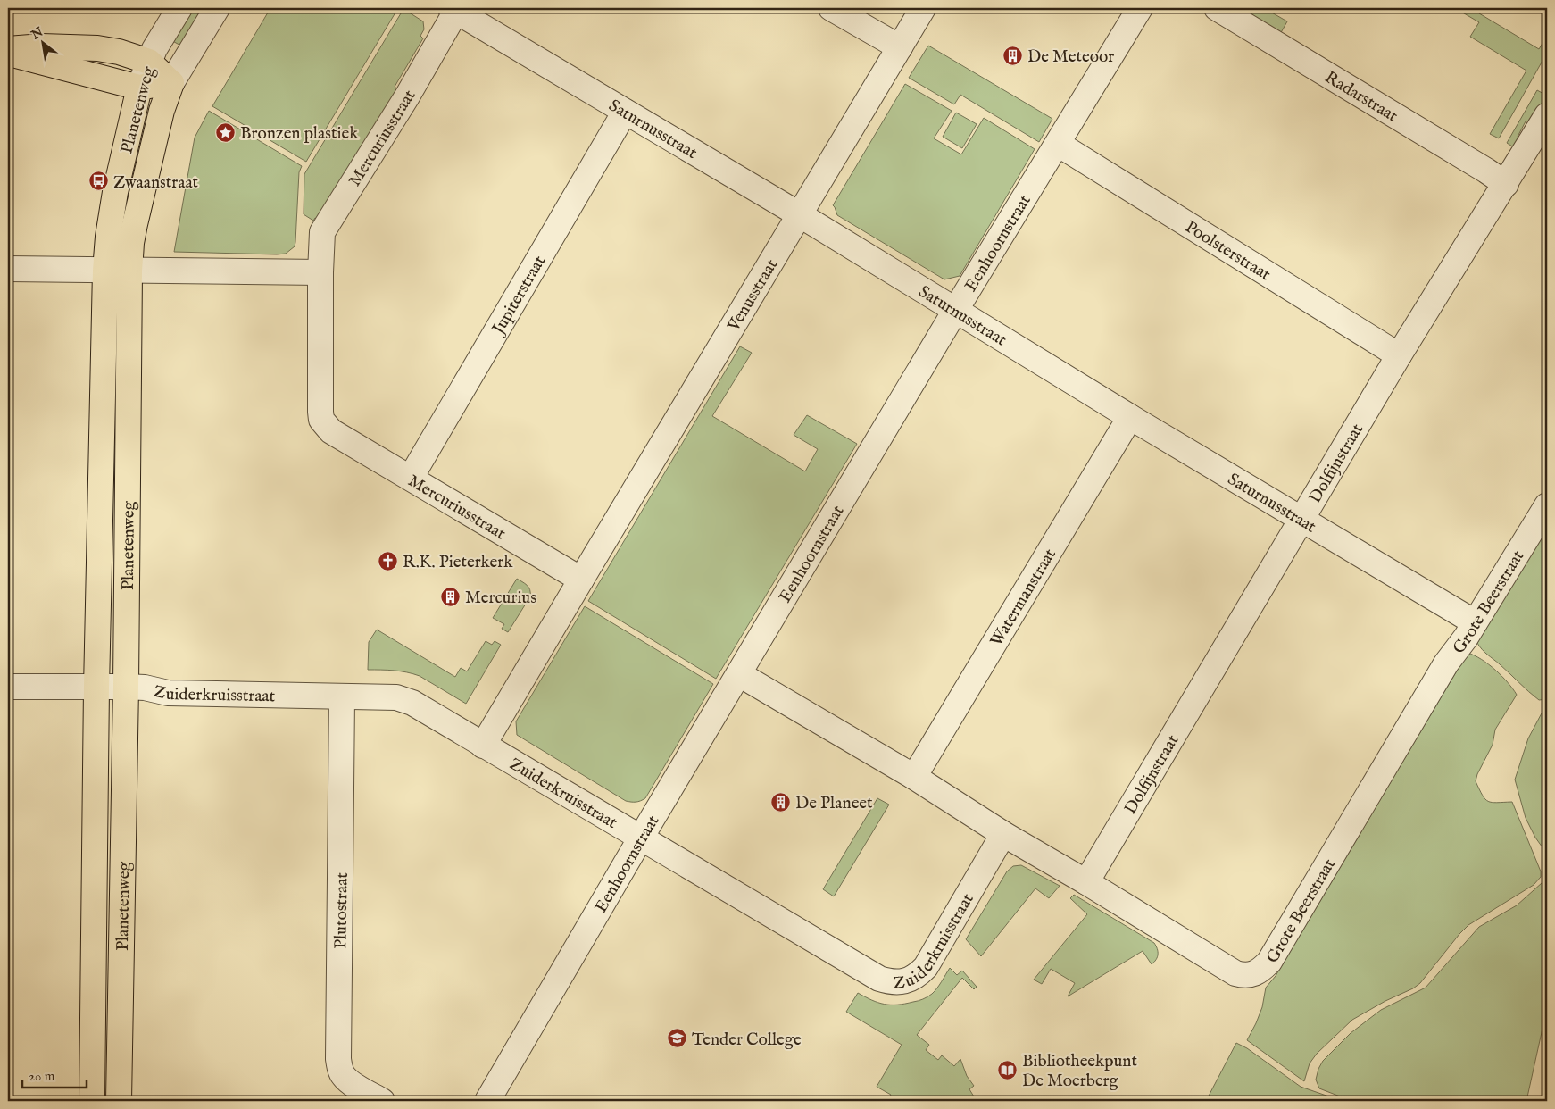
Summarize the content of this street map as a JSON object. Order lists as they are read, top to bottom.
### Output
{
  "streets": {
    "main road": ["Planetenweg"],
    "street": [
      "Radarstraat",
      "Saturnusstraat",
      "Mercuriusstraat",
      "Eenhoornstraat",
      "Poolsterstraat",
      "Venusstraat",
      "Jupiterstraat",
      "Dolfijnstraat",
      "Watermanstraat",
      "Grote Beerstraat",
      "Zuiderkruisstraat",
      "Plutostraat"
    ]
  },
  "crossings": [
    ["Radarstraat", "Dolfijnstraat"],
    ["Planetenweg", "Zuiderkruisstraat"],
    ["Saturnusstraat", "Mercuriusstraat"],
    ["Saturnusstraat", "Eenhoornstraat"],
    ["Saturnusstraat", "Venusstraat"],
    ["Saturnusstraat", "Jupiterstraat"],
    ["Saturnusstraat", "Dolfijnstraat"],
    ["Saturnusstraat", "Watermanstraat"],
    ["Saturnusstraat", "Grote Beerstraat"],
    ["Mercuriusstraat", "Venusstraat"],
    ["Mercuriusstraat", "Jupiterstraat"],
    ["Eenhoornstraat", "Poolsterstraat"],
    ["Eenhoornstraat", "Grote Beerstraat"],
    ["Eenhoornstraat", "Zuiderkruisstraat"],
    ["Poolsterstraat", "Dolfijnstraat"],
    ["Dolfijnstraat", "Grote Beerstraat"],
    ["Watermanstraat", "Grote Beerstraat"],
    ["Grote Beerstraat", "Zuiderkruisstraat"],
    ["Zuiderkruisstraat", "Plutostraat"]
  ],
  "places": {
    "building": ["De Meteoor", "Mercurius", "De Planeet"],
    "place": ["Bronzen plastiek"],
    "bus stop": ["Zwaanstraat"],
    "church": ["R.K. Pieterkerk"],
    "school or university": ["Tender College"],
    "library": ["Bibliotheekpunt De Moerberg"]
  },
  "scale_bar": "20 m",
  "north": "top left"
}
